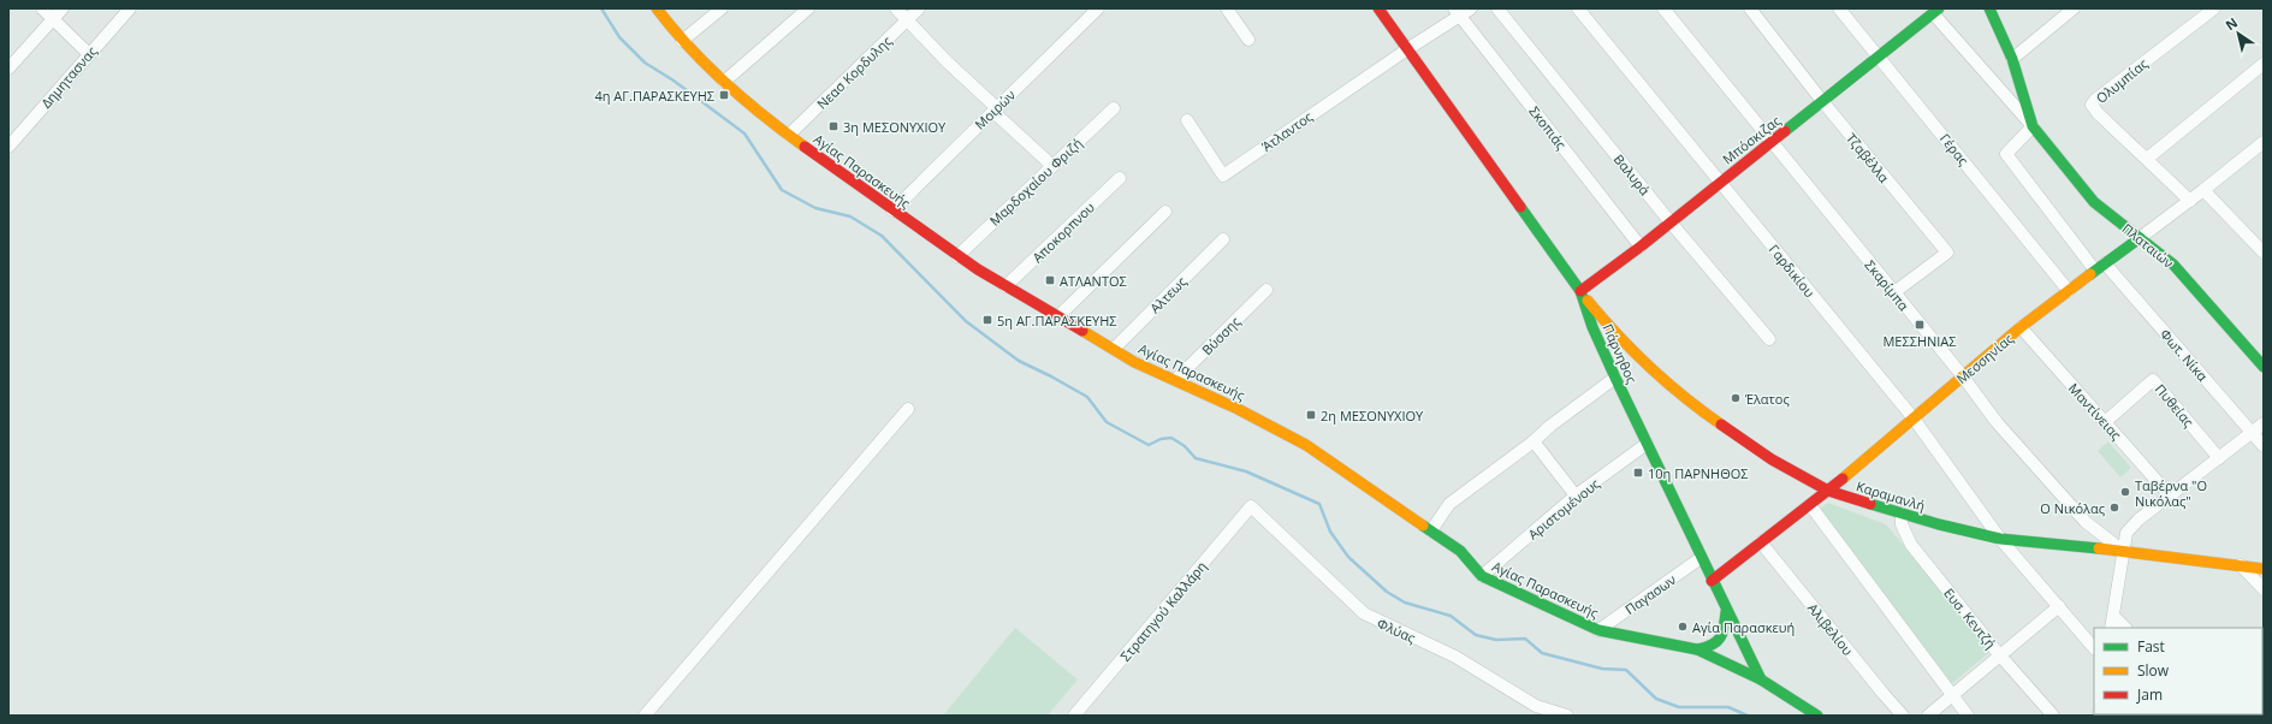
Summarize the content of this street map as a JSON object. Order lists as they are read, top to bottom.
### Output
{
  "streets": {
    "street": [
      "Νεασ Κορδυλης",
      "Δημητασνας",
      "Ολυμπίας",
      "Μοιρών",
      "Σκοπιάς",
      "Άτλαντος",
      "Μπόσκιζας",
      "Γέρας",
      "Τζαβέλλα",
      "Αγίας Παρασκευής",
      "Βαλυρά",
      "Μαρδοχαίου Φριζή",
      "Αποκορπνου",
      "Πλαταιών",
      "Γαρδικίου",
      "Σκαρίμπα",
      "Αλτεως",
      "Βύσσης",
      "Πάρνηθος",
      "Φωτ. Νίκα",
      "Μεσσηνίας",
      "Πυθείας",
      "Μαντίνειας",
      "Καραμανλή",
      "Αριστομένους",
      "Παγασων",
      "Στρατηγού Καλλάρη",
      "Ευσ. Κεντζή",
      "Αλιβελίου",
      "Φλύας"
    ]
  },
  "crossings": [
    ["Νεασ Κορδυλης", "Αγίας Παρασκευής"],
    ["Ολυμπίας", "Μεσσηνίας"],
    ["Μοιρών", "Αγίας Παρασκευής"],
    ["Σκοπιάς", "Μπόσκιζας"],
    ["Άτλαντος", "Πάρνηθος"],
    ["Μπόσκιζας", "Γέρας"],
    ["Μπόσκιζας", "Τζαβέλλα"],
    ["Μπόσκιζας", "Βαλυρά"],
    ["Μπόσκιζας", "Πλαταιών"],
    ["Μπόσκιζας", "Γαρδικίου"],
    ["Μπόσκιζας", "Σκαρίμπα"],
    ["Μπόσκιζας", "Πάρνηθος"],
    ["Μπόσκιζας", "Καραμανλή"],
    ["Γέρας", "Μεσσηνίας"],
    ["Τζαβέλλα", "Σκαρίμπα"],
    ["Αγίας Παρασκευής", "Μαρδοχαίου Φριζή"],
    ["Αγίας Παρασκευής", "Αποκορπνου"],
    ["Αγίας Παρασκευής", "Αλτεως"],
    ["Αγίας Παρασκευής", "Βύσσης"],
    ["Αγίας Παρασκευής", "Πάρνηθος"],
    ["Αγίας Παρασκευής", "Αριστομένους"],
    ["Αγίας Παρασκευής", "Παγασων"],
    ["Πλαταιών", "Φωτ. Νίκα"],
    ["Πλαταιών", "Μεσσηνίας"],
    ["Γαρδικίου", "Μεσσηνίας"],
    ["Γαρδικίου", "Καραμανλή"],
    ["Σκαρίμπα", "Μεσσηνίας"],
    ["Σκαρίμπα", "Καραμανλή"],
    ["Πάρνηθος", "Μεσσηνίας"],
    ["Πάρνηθος", "Καραμανλή"],
    ["Πάρνηθος", "Αριστομένους"],
    ["Πάρνηθος", "Παγασων"],
    ["Φωτ. Νίκα", "Μεσσηνίας"],
    ["Μεσσηνίας", "Μαντίνειας"],
    ["Μεσσηνίας", "Καραμανλή"],
    ["Μεσσηνίας", "Αλιβελίου"],
    ["Πυθείας", "Μαντίνειας"],
    ["Καραμανλή", "Ευσ. Κεντζή"],
    ["Στρατηγού Καλλάρη", "Φλύας"]
  ],
  "places": {
    "transit": [
      "4η ΑΓ.ΠΑΡΑΣΚΕΥΗΣ",
      "3η ΜΕΣΟΝΥΧΙΟΥ",
      "ΑΤΛΑΝΤΟΣ",
      "5η ΑΓ.ΠΑΡΑΣΚΕΥΗΣ",
      "ΜΕΣΣΗΝΙΑΣ",
      "2η ΜΕΣΟΝΥΧΙΟΥ",
      "10η ΠΑΡΝΗΘΟΣ"
    ],
    "other": [
      "Έλατος",
      "Ταβέρνα \"Ο Νικόλας\"",
      "Ο Νικόλας",
      "Αγία Παρασκευή"
    ]
  },
  "legend": ["Fast", "Slow", "Jam"],
  "north": "top left"
}
